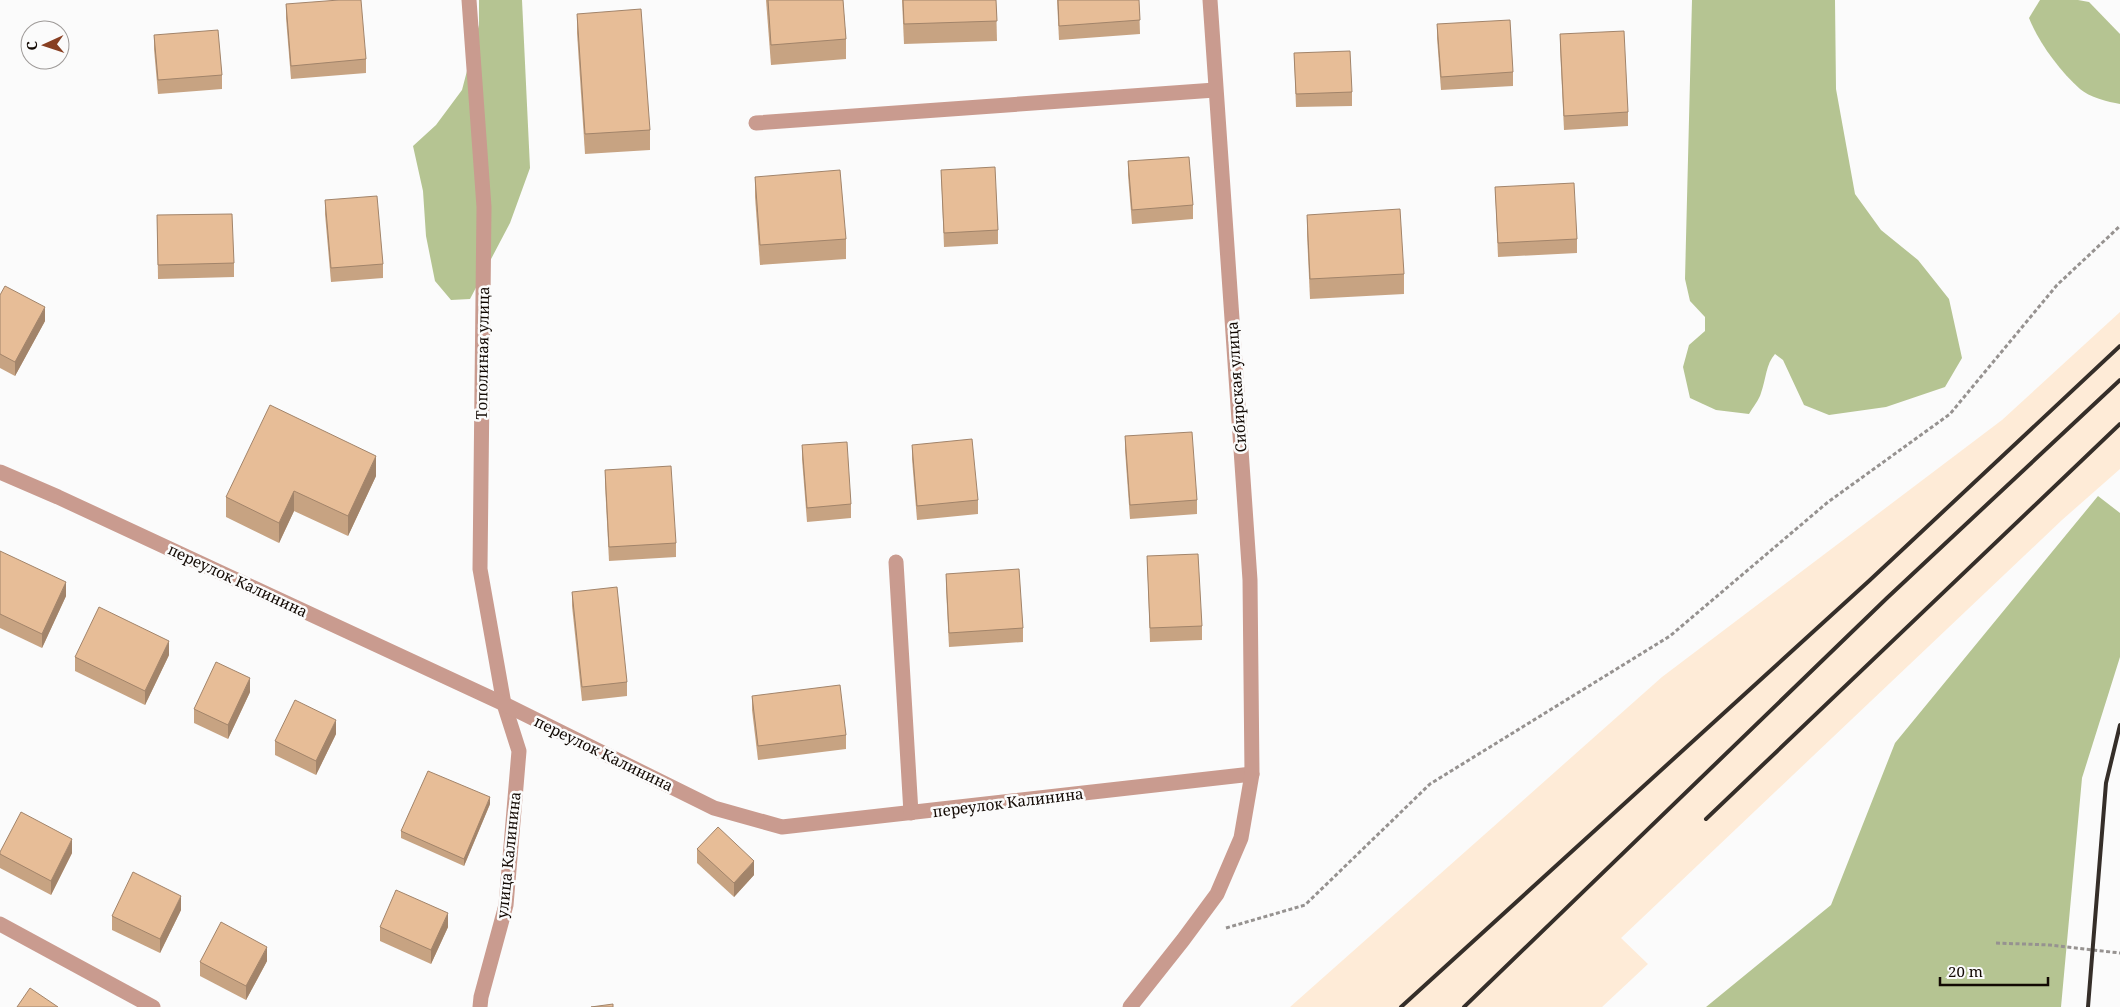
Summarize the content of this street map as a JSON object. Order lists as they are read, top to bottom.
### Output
{
  "streets": {
    "street": [
      "Тополиная улица",
      "Сибирская улица",
      "переулок Калинина",
      "улица Калинина"
    ]
  },
  "crossings": [
    ["Тополиная улица", "переулок Калинина"],
    ["Тополиная улица", "улица Калинина"],
    ["Сибирская улица", "переулок Калинина"],
    ["переулок Калинина", "улица Калинина"]
  ],
  "scale_bar": "20 m",
  "north": "left"
}
